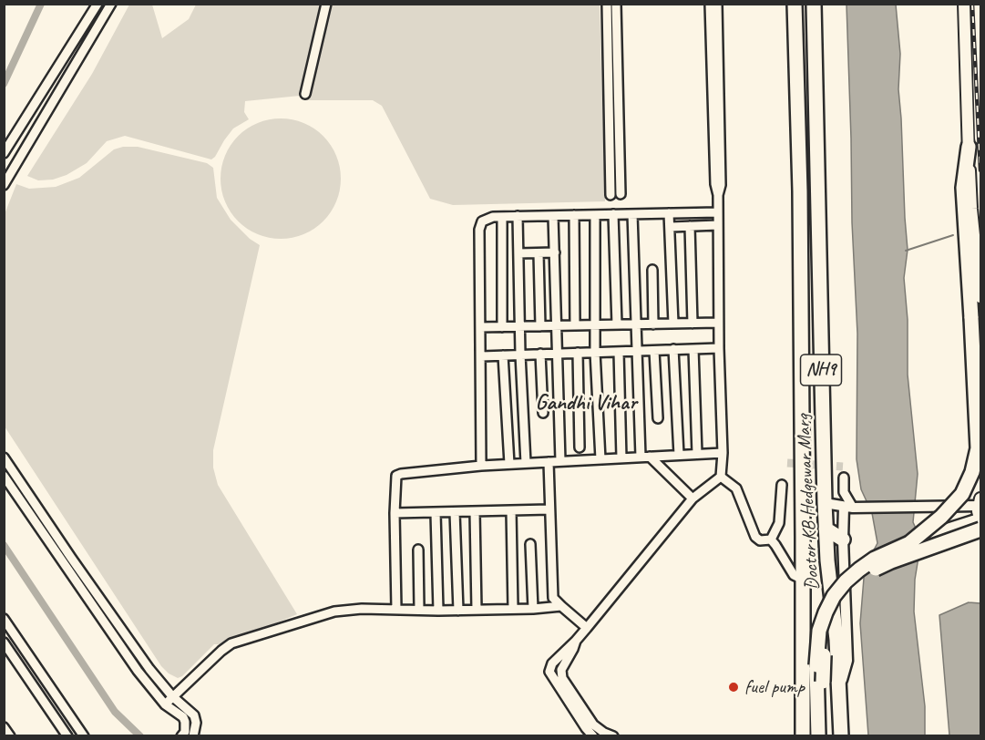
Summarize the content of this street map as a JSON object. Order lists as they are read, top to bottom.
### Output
{
  "streets": {
    "highway": ["NH9", "Doctor KB Hedgewar Marg"]
  },
  "districts": ["Gandhi Vihar"],
  "places": ["fuel pump"]
}
